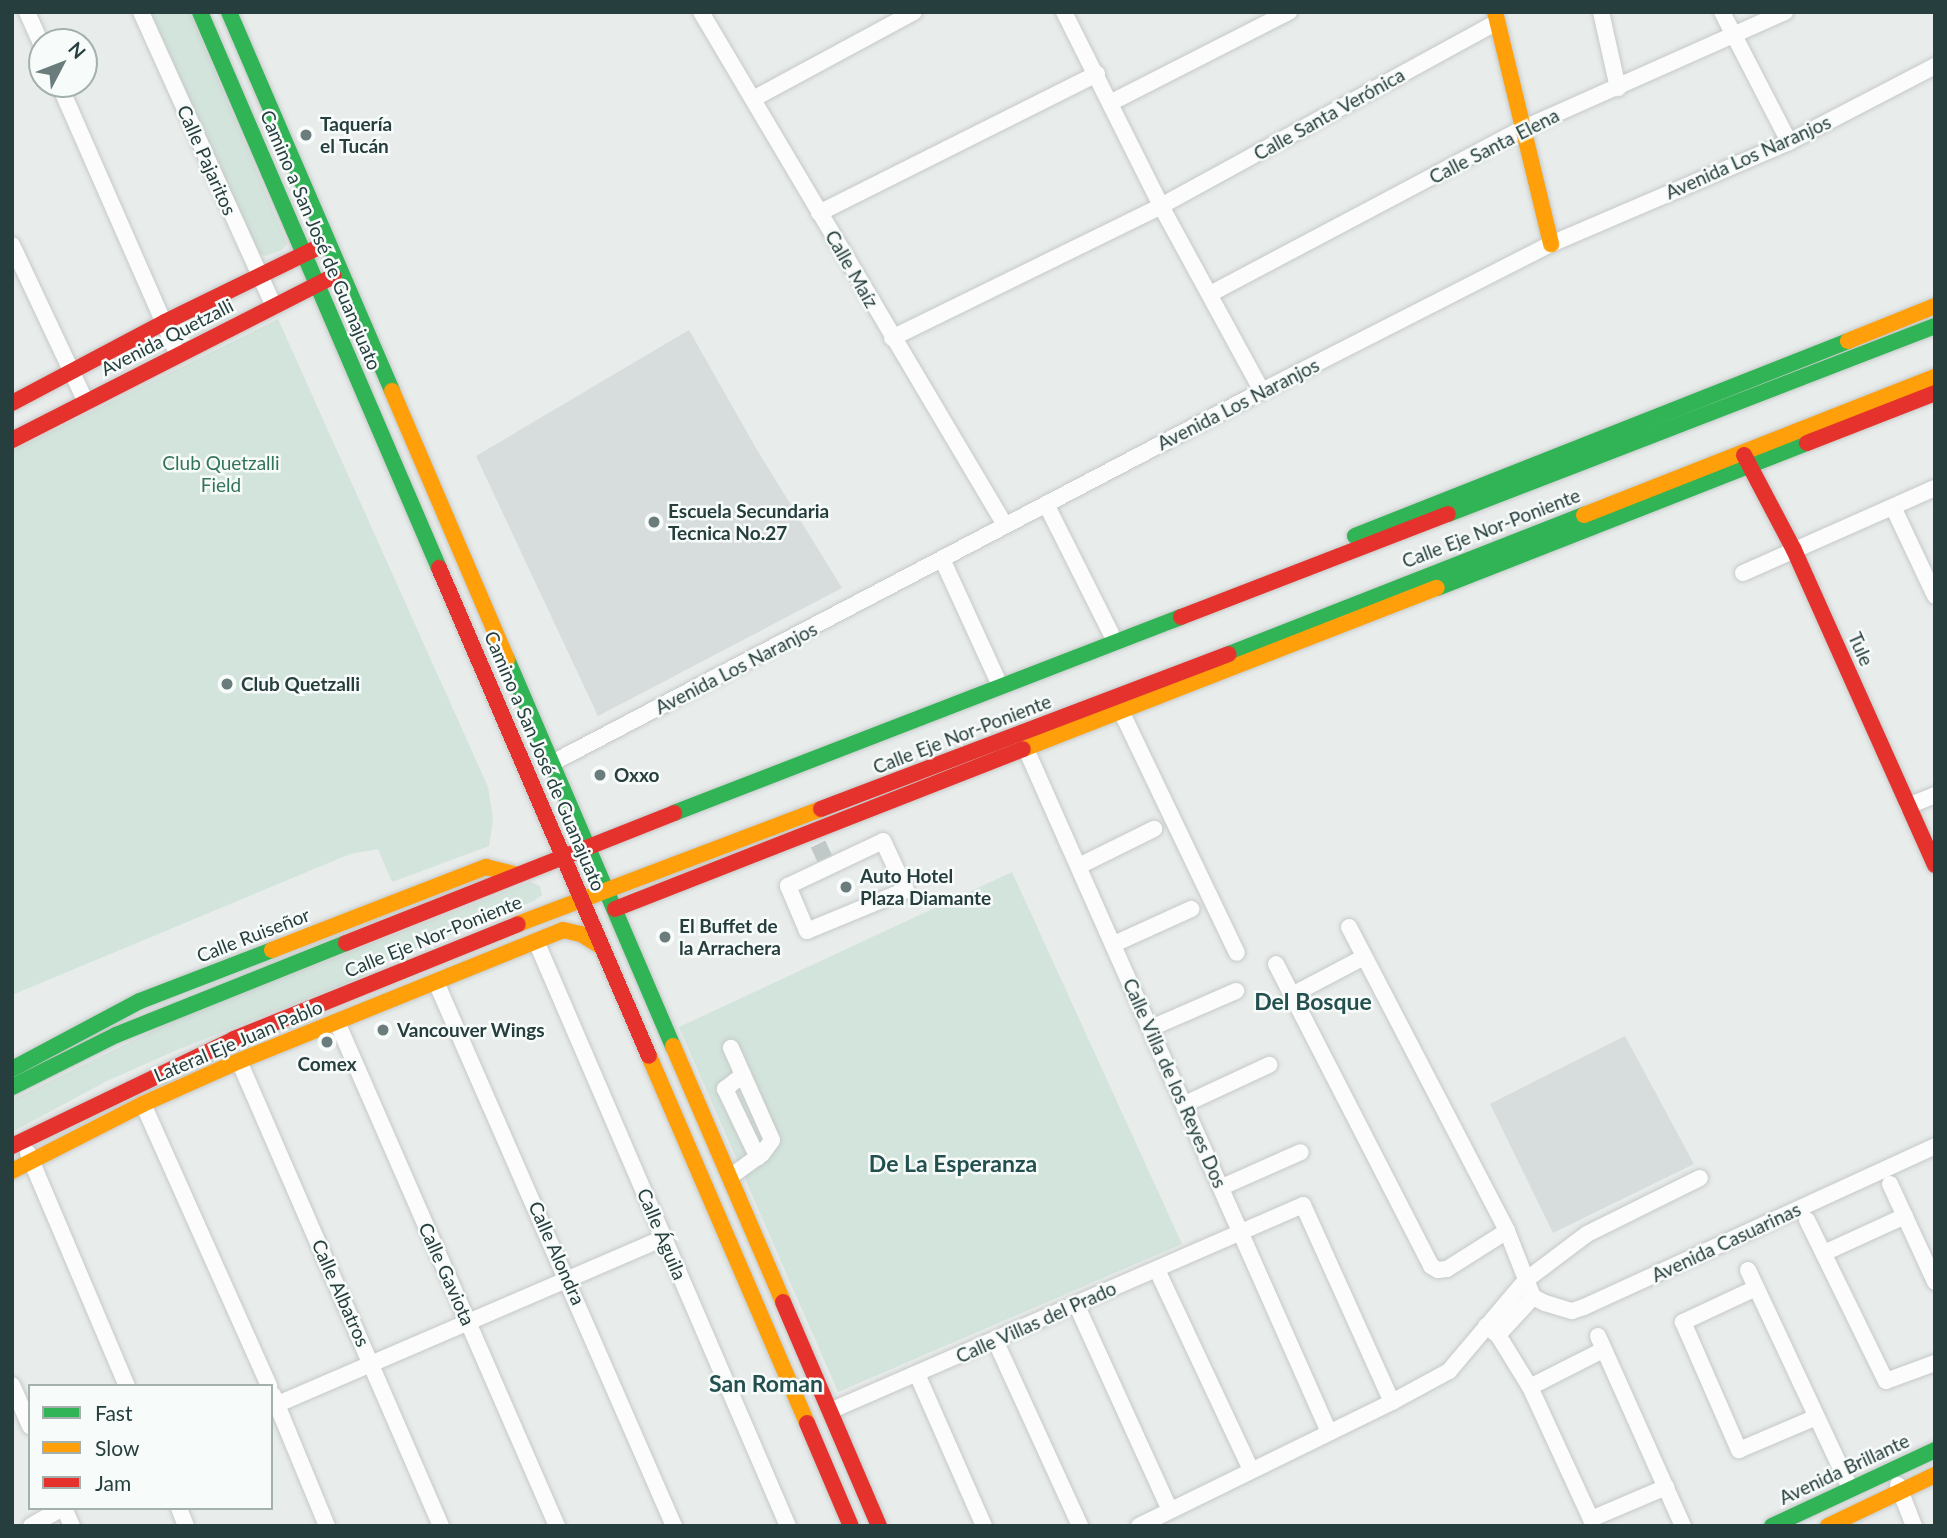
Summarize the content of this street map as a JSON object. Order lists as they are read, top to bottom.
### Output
{
  "streets": {
    "main road": [
      "Camino a San José de Guanajuato",
      "Avenida Quetzalli",
      "Calle Eje Nor-Poniente",
      "Tule",
      "Calle Ruiseñor",
      "Lateral Eje Juan Pablo",
      "Avenida Brillante"
    ],
    "street": [
      "Calle Santa Verónica",
      "Calle Santa Elena",
      "Avenida Los Naranjos",
      "Calle Pajaritos",
      "Calle Maíz",
      "Calle Villa de los Reyes Dos",
      "Calle Águila",
      "Avenida Casuarinas",
      "Calle Alondra",
      "Calle Gaviota",
      "Calle Albatros",
      "Calle Villas del Prado"
    ]
  },
  "crossings": [
    ["Calle Santa Verónica", "Calle Maíz"],
    ["Avenida Los Naranjos", "Camino a San José de Guanajuato"],
    ["Avenida Los Naranjos", "Calle Maíz"],
    ["Calle Pajaritos", "Avenida Quetzalli"],
    ["Camino a San José de Guanajuato", "Avenida Quetzalli"],
    ["Camino a San José de Guanajuato", "Calle Eje Nor-Poniente"],
    ["Camino a San José de Guanajuato", "Lateral Eje Juan Pablo"],
    ["Camino a San José de Guanajuato", "Calle Villas del Prado"],
    ["Calle Eje Nor-Poniente", "Tule"],
    ["Calle Eje Nor-Poniente", "Calle Ruiseñor"],
    ["Calle Eje Nor-Poniente", "Calle Villa de los Reyes Dos"],
    ["Lateral Eje Juan Pablo", "Calle Águila"],
    ["Lateral Eje Juan Pablo", "Calle Alondra"],
    ["Lateral Eje Juan Pablo", "Calle Gaviota"],
    ["Lateral Eje Juan Pablo", "Calle Albatros"],
    ["Calle Villa de los Reyes Dos", "Calle Villas del Prado"]
  ],
  "districts": ["Del Bosque", "De La Esperanza", "San Roman"],
  "parks": ["Club Quetzalli Field"],
  "places": [
    "Taquería el Tucán",
    "Escuela Secundaria Tecnica No.27",
    "Club Quetzalli",
    "Oxxo",
    "Auto Hotel Plaza Diamante",
    "El Buffet de la Arrachera",
    "Vancouver Wings",
    "Comex"
  ],
  "legend": ["Fast", "Slow", "Jam"],
  "north": "top right"
}
